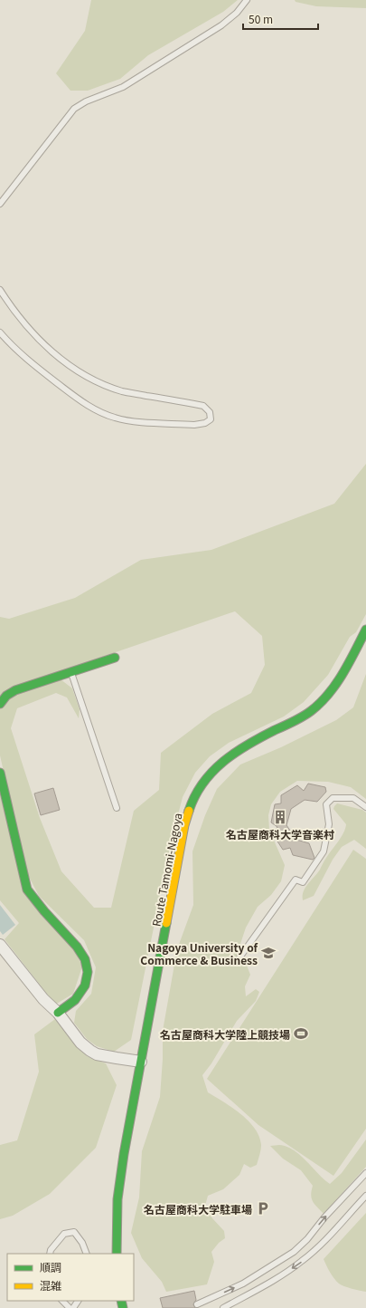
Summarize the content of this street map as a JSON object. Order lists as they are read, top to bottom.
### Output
{
  "streets": {
    "main road": ["Route Tamomi-Nagoya"]
  },
  "places": {
    "building": ["名古屋商科大学音楽村"],
    "school or university": ["Nagoya University of Commerce & Business"],
    "sports": ["名古屋商科大学陸上競技場"],
    "parking": ["名古屋商科大学駐車場"]
  },
  "legend": ["順調", "混雑"],
  "scale_bar": "50 m"
}
